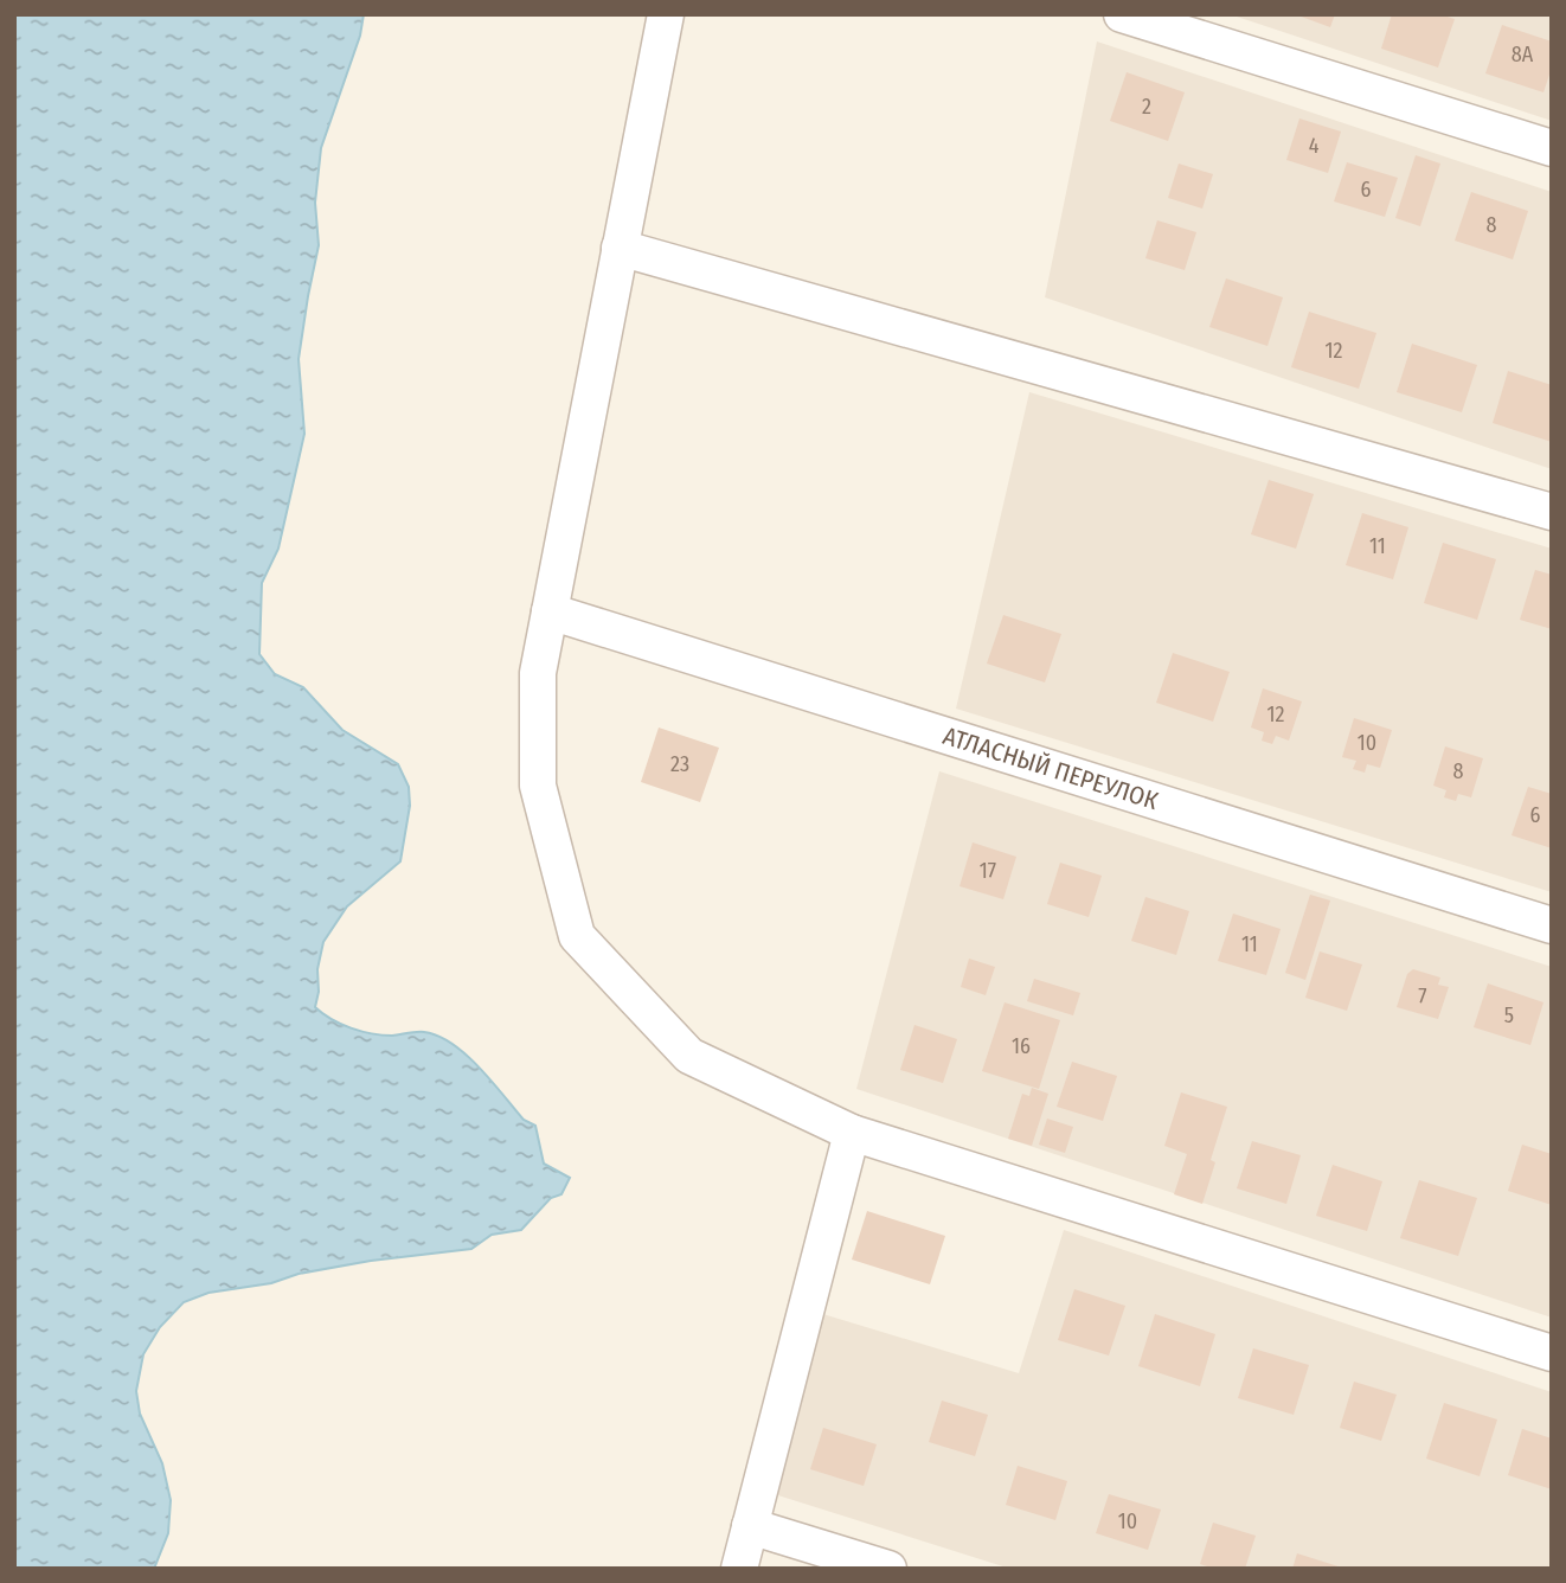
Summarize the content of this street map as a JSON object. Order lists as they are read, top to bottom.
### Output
{
  "streets": {
    "street": ["АТЛАСНЫЙ ПЕРЕУЛОК"]
  },
  "house_numbers": [
    "8А",
    "2",
    "4",
    "6",
    "8",
    "12",
    "11",
    "12",
    "10",
    "23",
    "8",
    "6",
    "17",
    "11",
    "7",
    "5",
    "16",
    "10"
  ]
}
